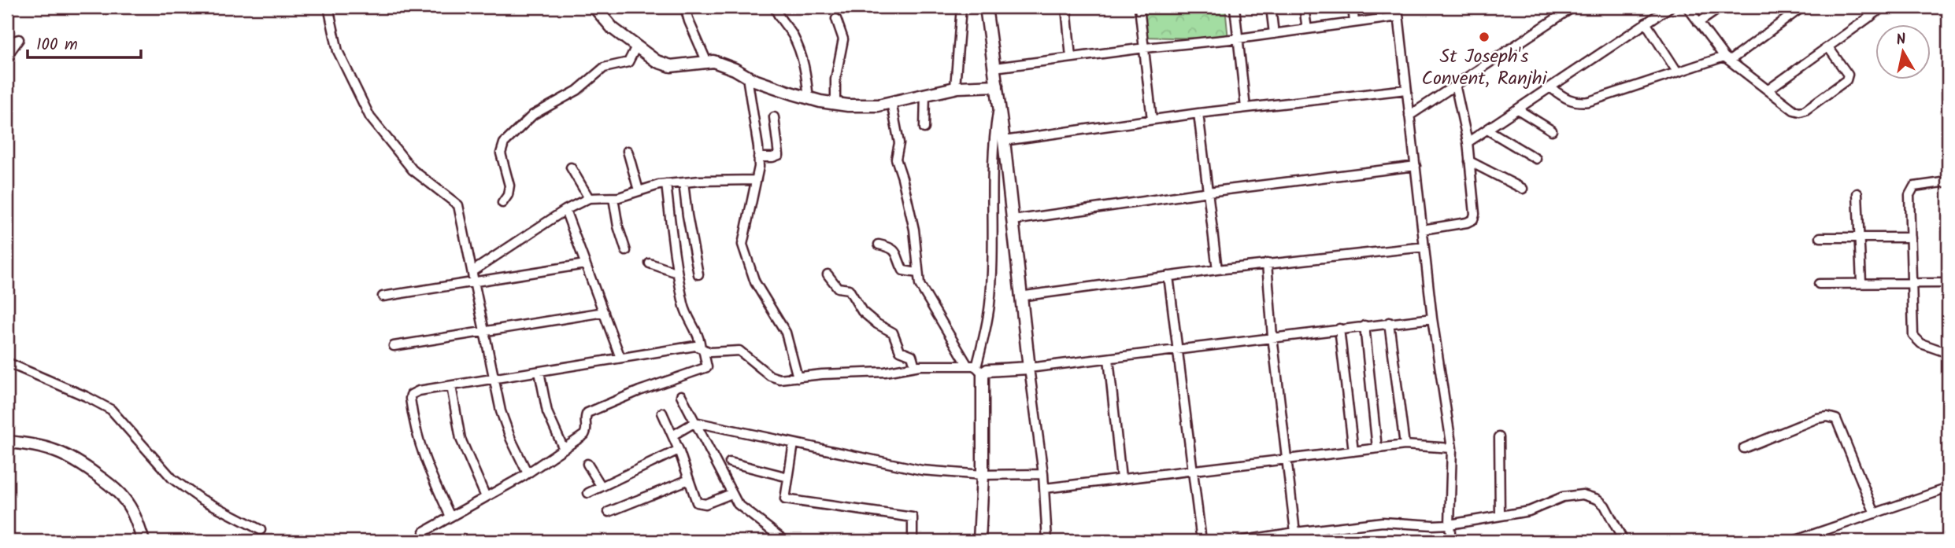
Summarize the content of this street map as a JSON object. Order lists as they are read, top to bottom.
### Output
{
  "places": ["St Joseph's Convent, Ranjhi"],
  "scale_bar": "100 m",
  "north": "top"
}
